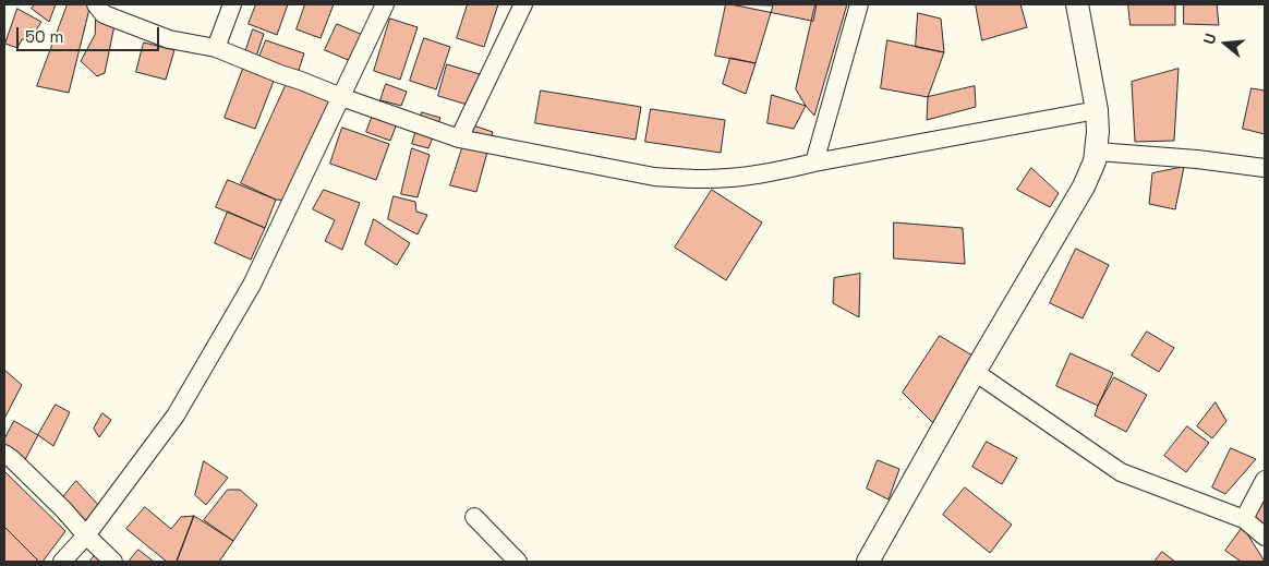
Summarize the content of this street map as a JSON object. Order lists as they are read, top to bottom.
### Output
{
  "scale_bar": "50 m",
  "north": "left"
}
